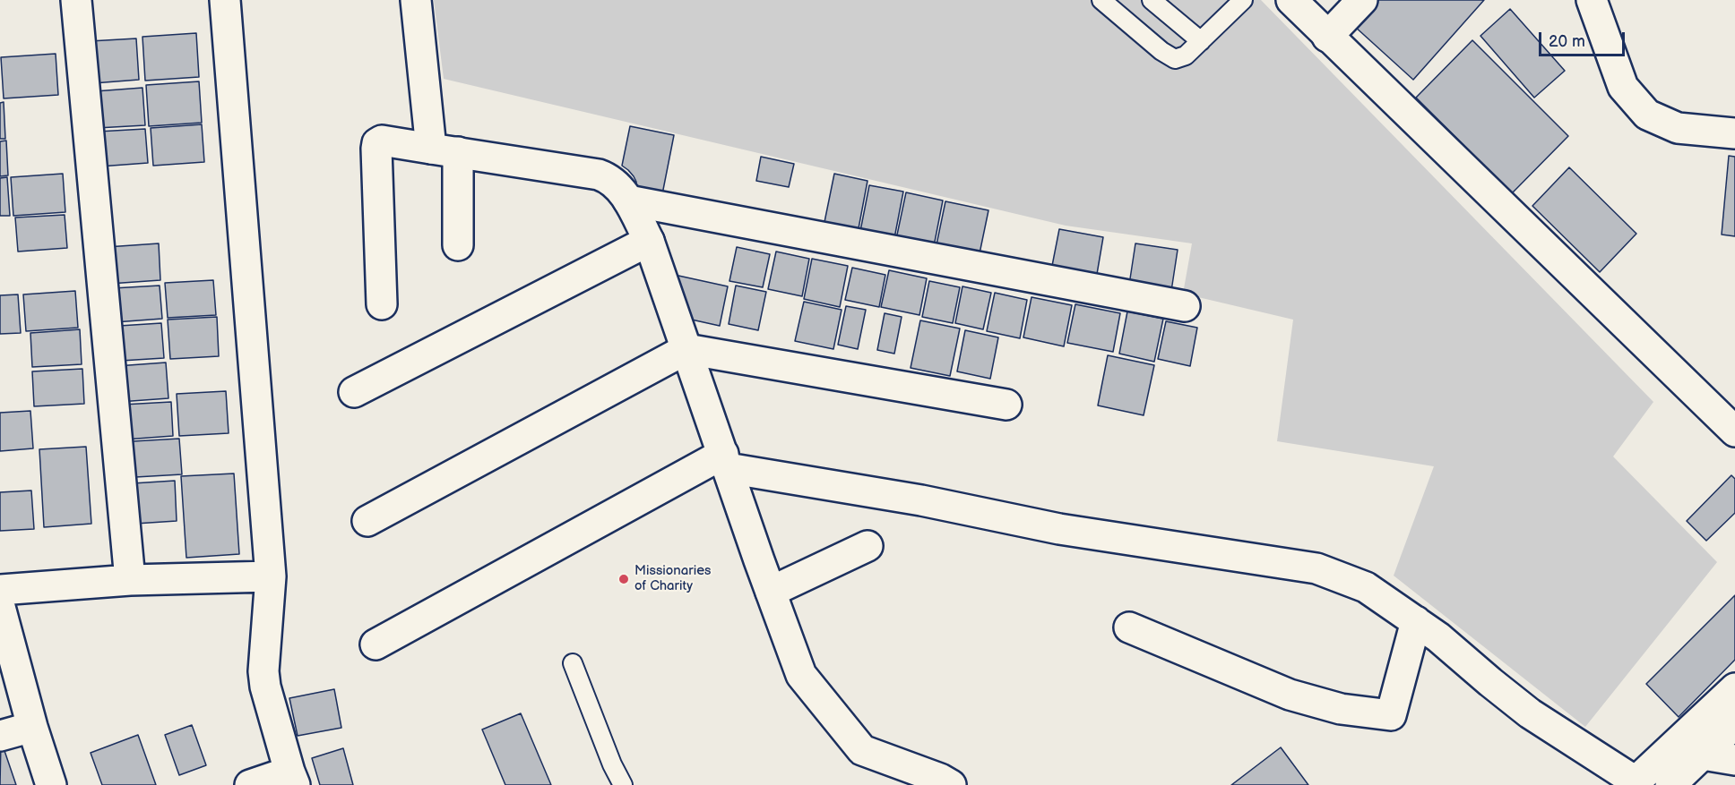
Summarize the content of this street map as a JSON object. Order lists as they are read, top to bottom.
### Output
{
  "places": ["Missionaries of Charity"],
  "scale_bar": "20 m"
}
